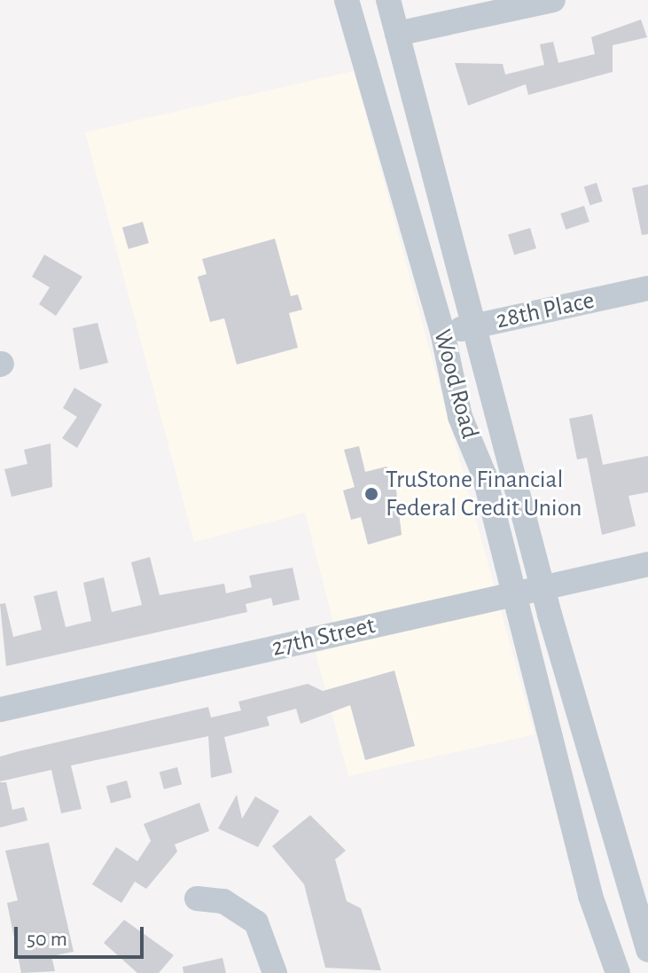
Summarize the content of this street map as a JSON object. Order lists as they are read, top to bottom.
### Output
{
  "streets": {
    "street": ["28th Place", "Wood Road", "27th Street"]
  },
  "crossings": [
    ["28th Place", "Wood Road"],
    ["Wood Road", "27th Street"]
  ],
  "places": ["TruStone Financial Federal Credit Union"],
  "scale_bar": "50 m"
}
